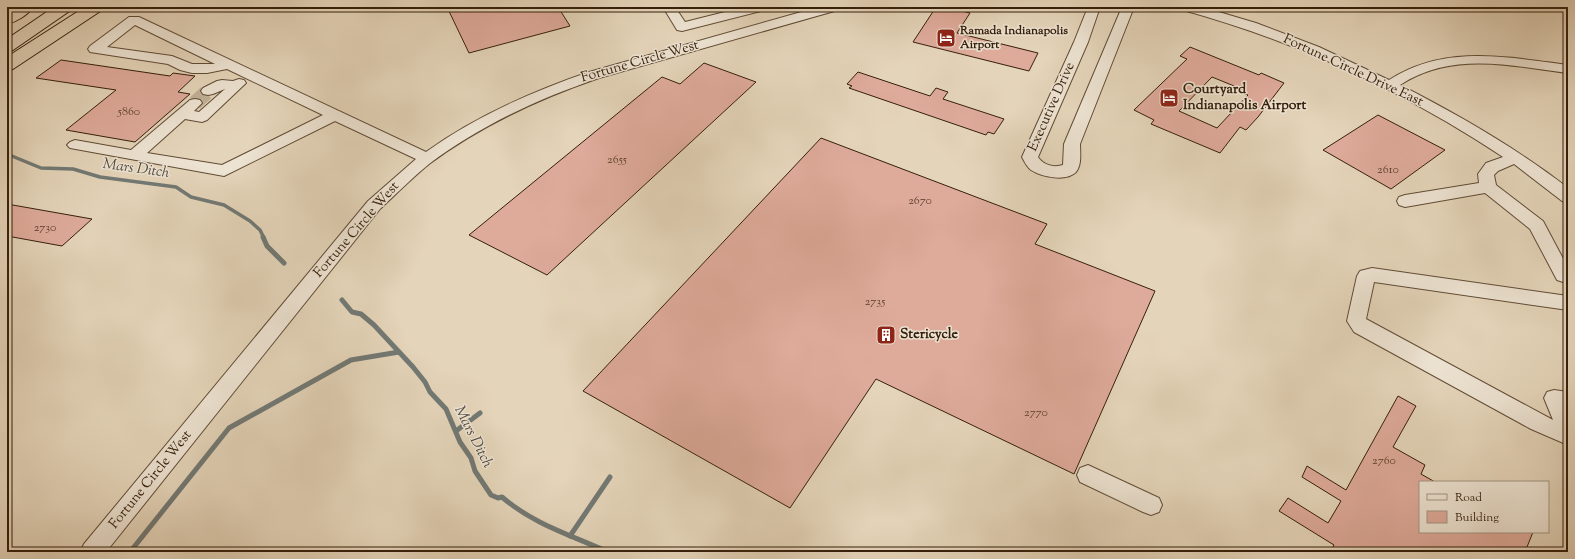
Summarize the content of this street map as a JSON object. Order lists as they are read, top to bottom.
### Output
{
  "streets": {
    "street": ["Fortune Circle West", "Fortune Circle Drive East", "Executive Drive"]
  },
  "water": ["Mars Ditch"],
  "places": {
    "hotel": ["Ramada Indianapolis Airport", "Courtyard Indianapolis Airport"],
    "building": ["Stericycle"]
  },
  "house_numbers": [
    "5860",
    "2655",
    "2610",
    "2670",
    "2730",
    "2735",
    "2770",
    "2760"
  ],
  "legend": ["Road", "Building"]
}
